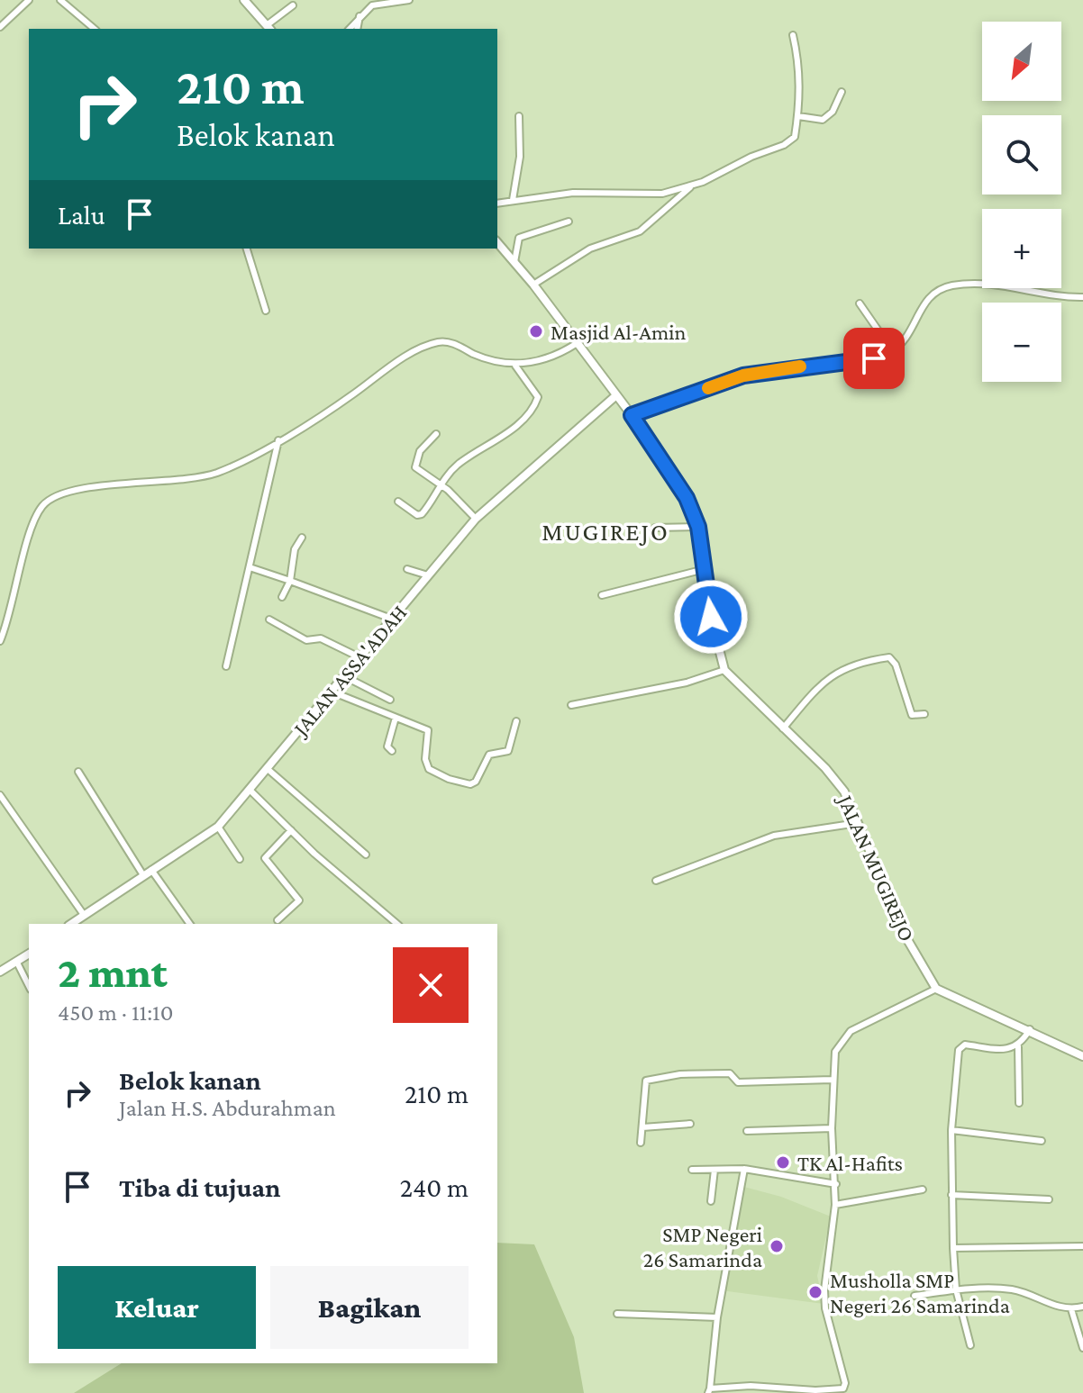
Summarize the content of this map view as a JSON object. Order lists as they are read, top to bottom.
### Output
{
  "streets": {
    "street": ["JALAN ASSA'ADAH", "JALAN MUGIREJO"]
  },
  "districts": ["MUGIREJO"],
  "places": [
    "Masjid Al-Amin",
    "TK Al-Hafits",
    "SMP Negeri 26 Samarinda",
    "Musholla SMP Negeri 26 Samarinda"
  ],
  "north": "bottom left",
  "page": {
    "map_buttons": ["+", "−"],
    "turn": ["210 m", "Belok kanan"],
    "then": "Lalu",
    "heading": ["2 mnt", "450 m · 11:10"],
    "list": [
      {
        "name": "Belok kanan",
        "note": "Jalan H.S. Abdurahman",
        "value": "210 m"
      },
      {
        "name": "Tiba di tujuan",
        "value": "240 m"
      }
    ],
    "buttons": ["Keluar", "Bagikan"]
  }
}
